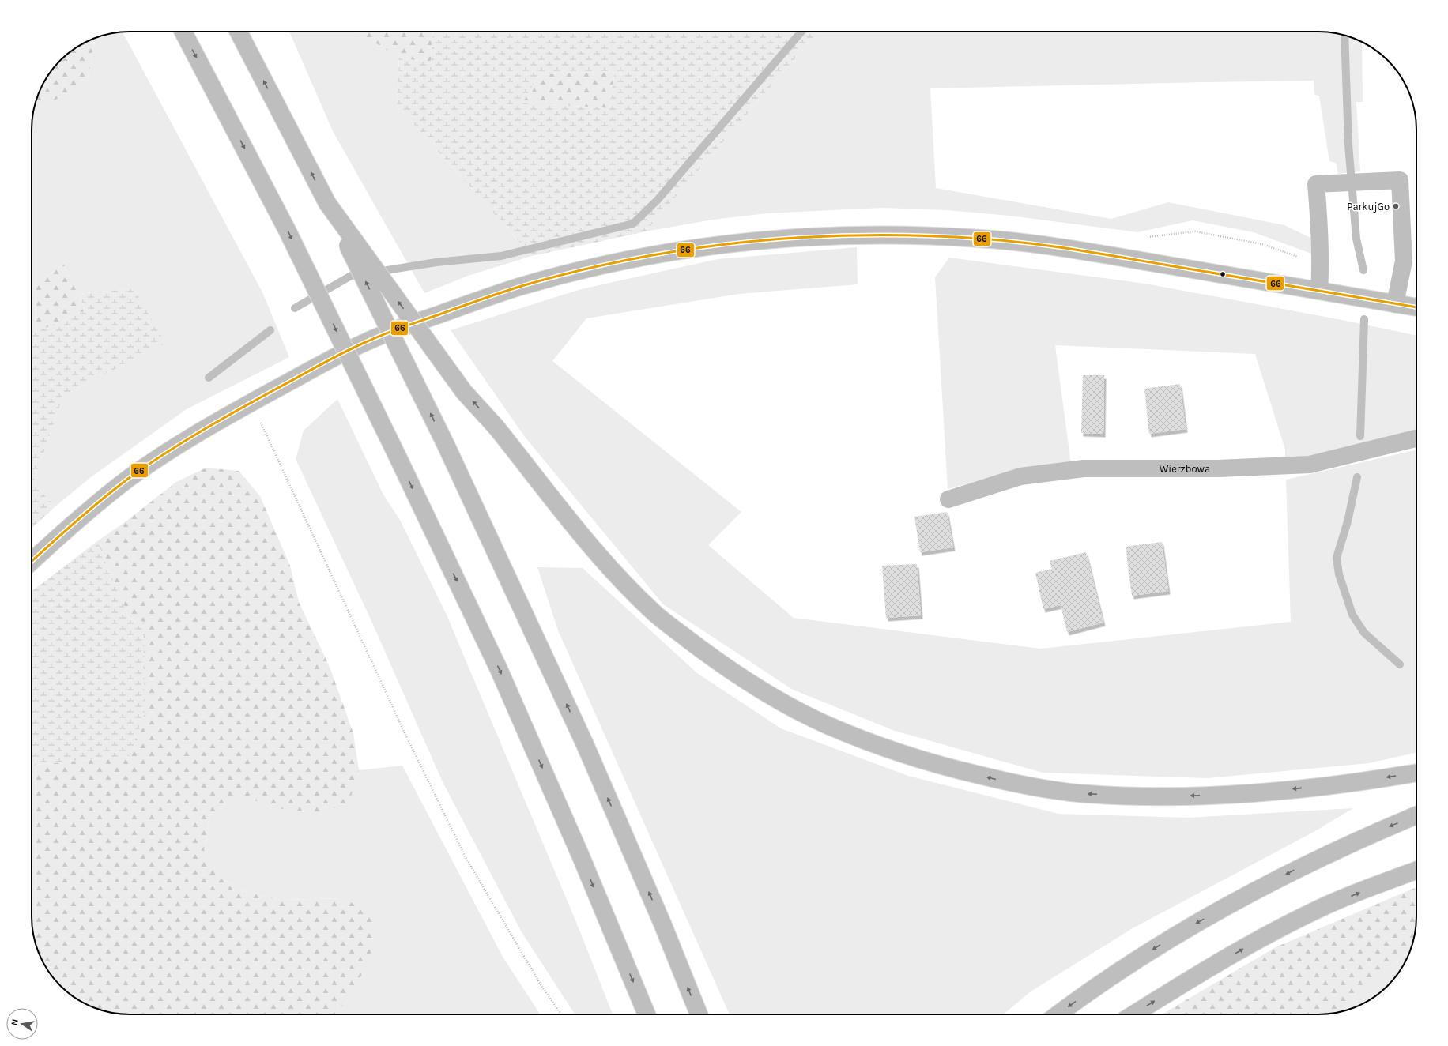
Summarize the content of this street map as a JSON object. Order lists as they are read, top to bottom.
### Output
{
  "streets": {
    "main road": ["Wierzbowa"]
  },
  "places": ["ParkujGo"],
  "lines": ["transit line 66"],
  "north": "left"
}
